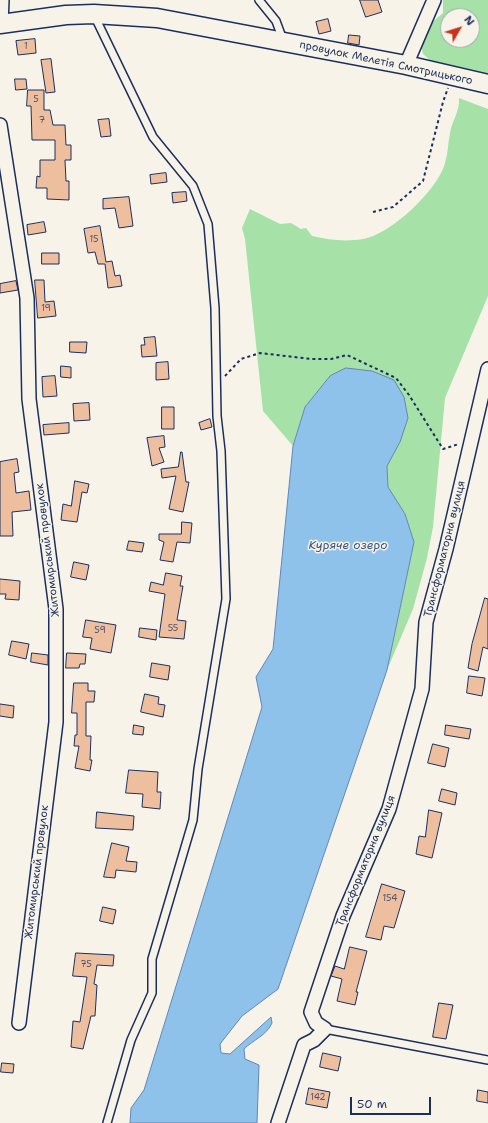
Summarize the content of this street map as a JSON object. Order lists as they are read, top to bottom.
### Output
{
  "streets": {
    "street": ["провулок Мелетія Смотрицького", "Трансформаторна вулиця", "Житомирський провулок"]
  },
  "water": ["Куряче озеро"],
  "house_numbers": [
    "1",
    "5",
    "7",
    "15",
    "19",
    "55",
    "59",
    "154",
    "75",
    "142"
  ],
  "scale_bar": "50 m",
  "north": "top right"
}
